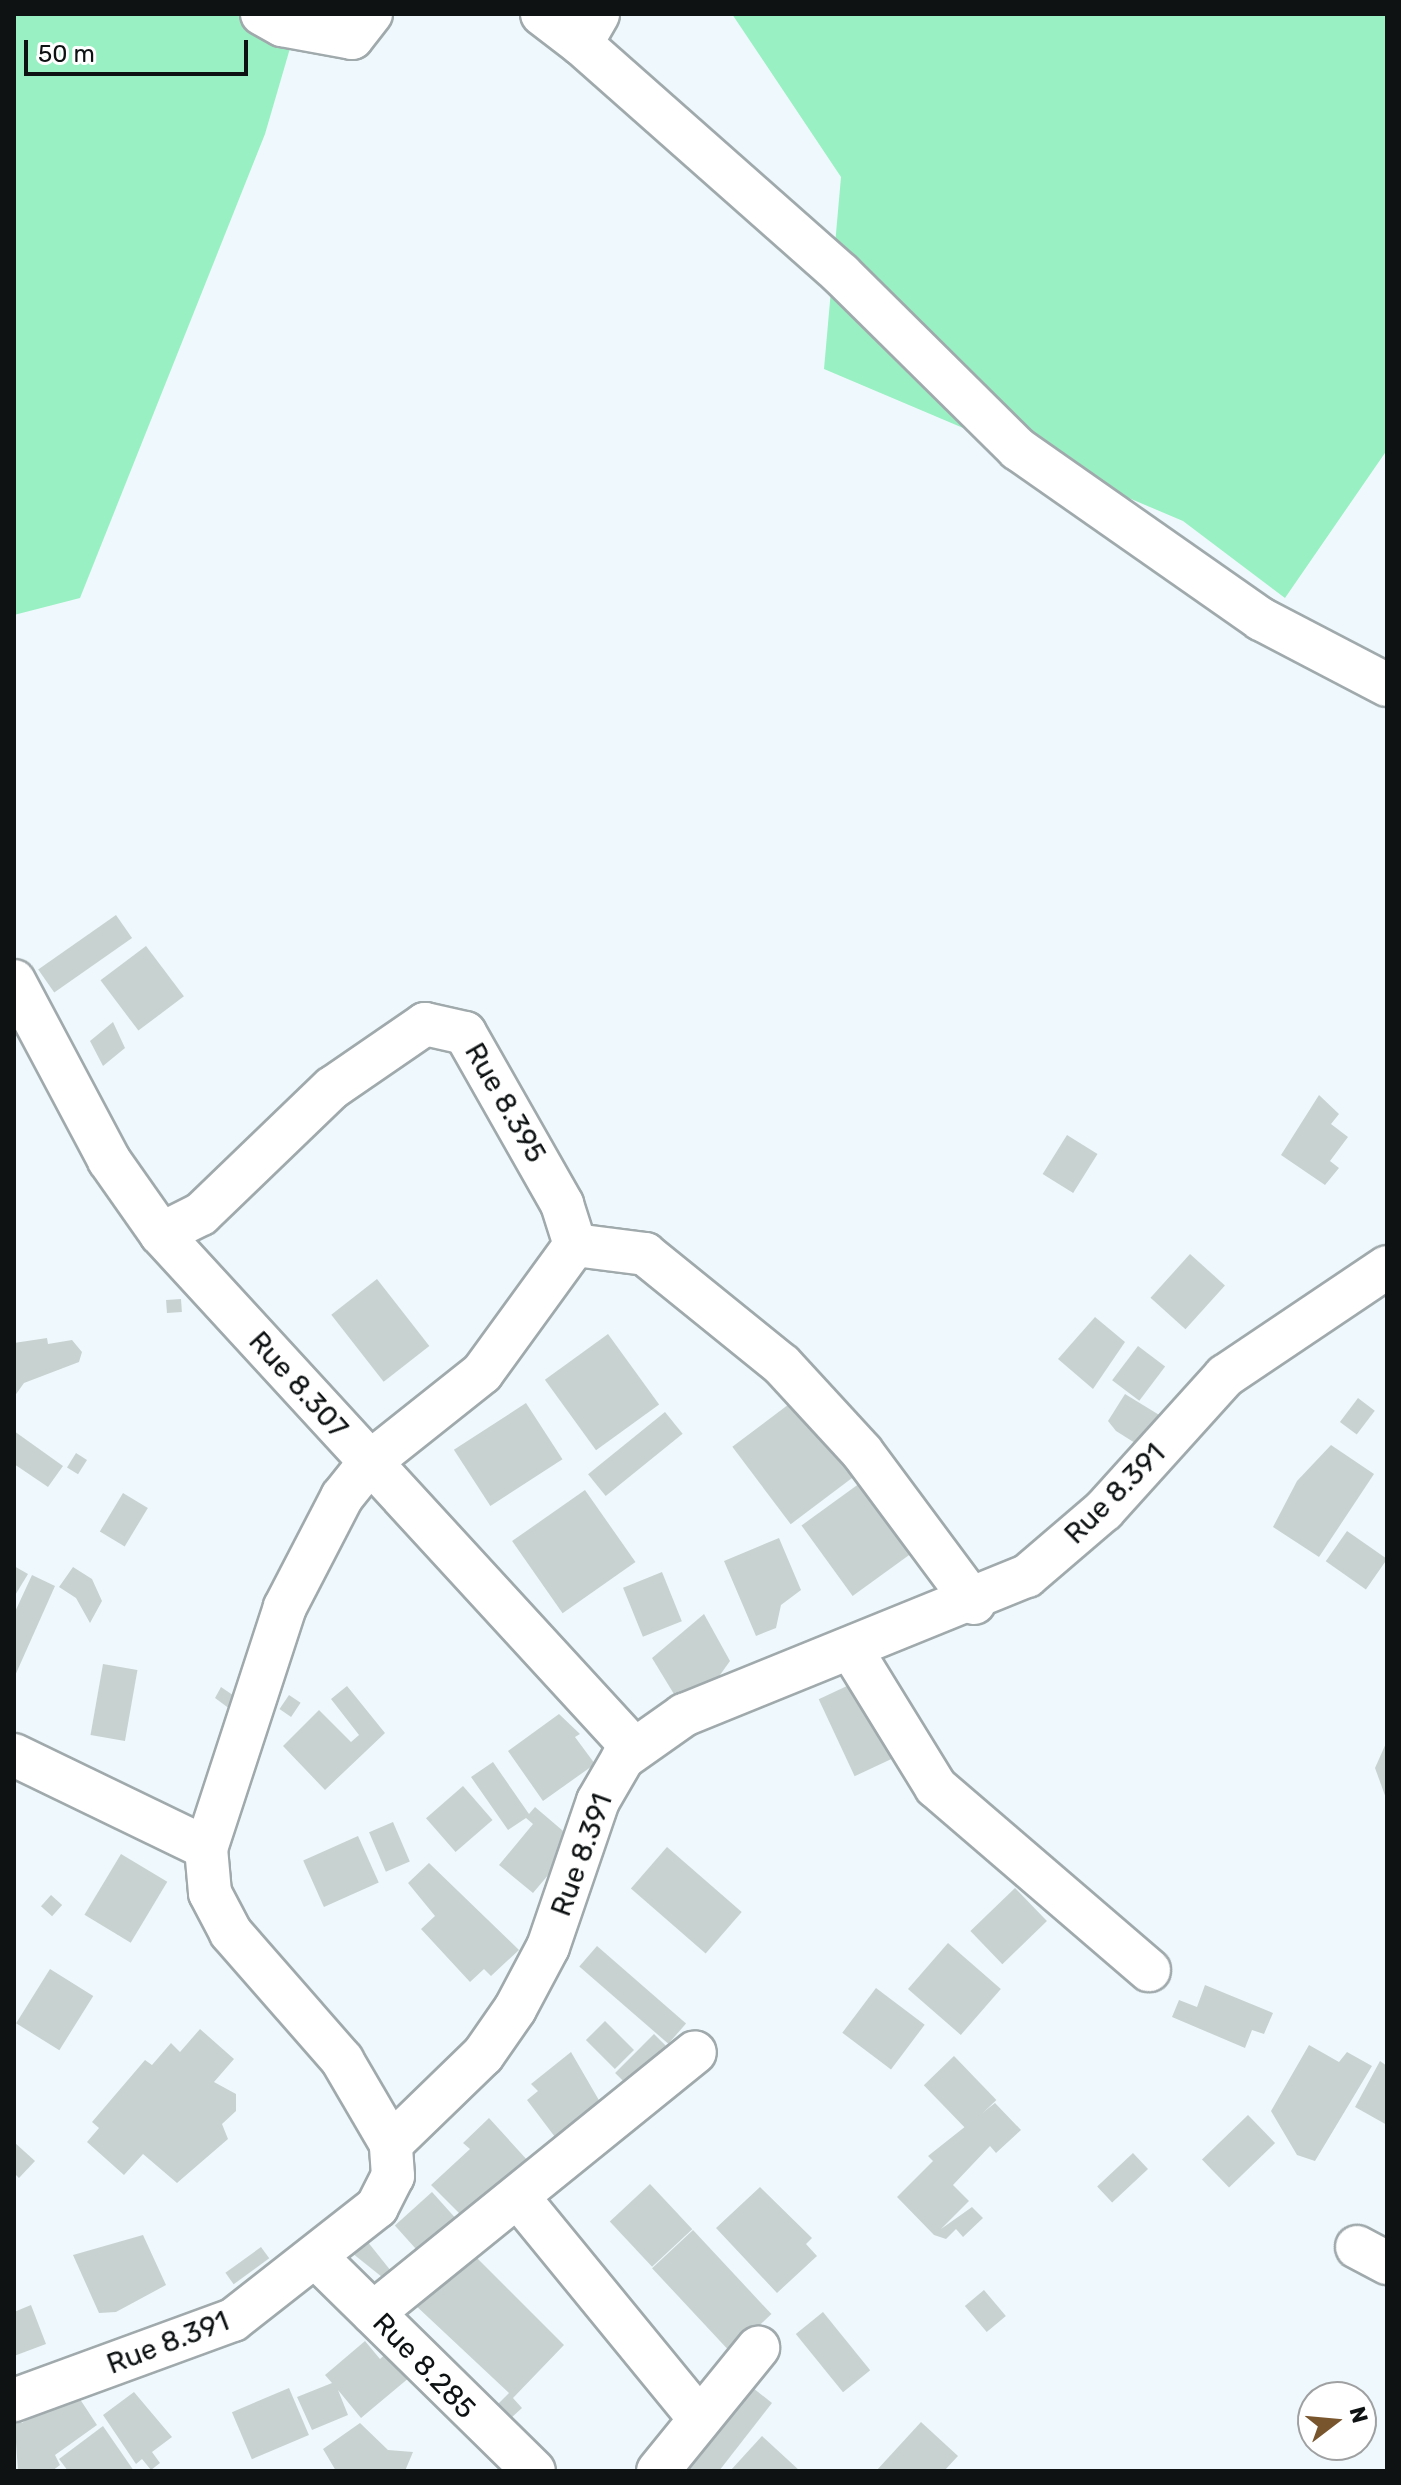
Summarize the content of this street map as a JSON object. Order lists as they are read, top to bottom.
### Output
{
  "streets": {
    "street": [
      "Rue 8.395",
      "Rue 8.307",
      "Rue 8.391",
      "Rue 8.285"
    ]
  },
  "crossings": [
    ["Rue 8.395", "Rue 8.307"],
    ["Rue 8.307", "Rue 8.391"],
    ["Rue 8.391", "Rue 8.285"]
  ],
  "scale_bar": "50 m",
  "north": "right"
}
